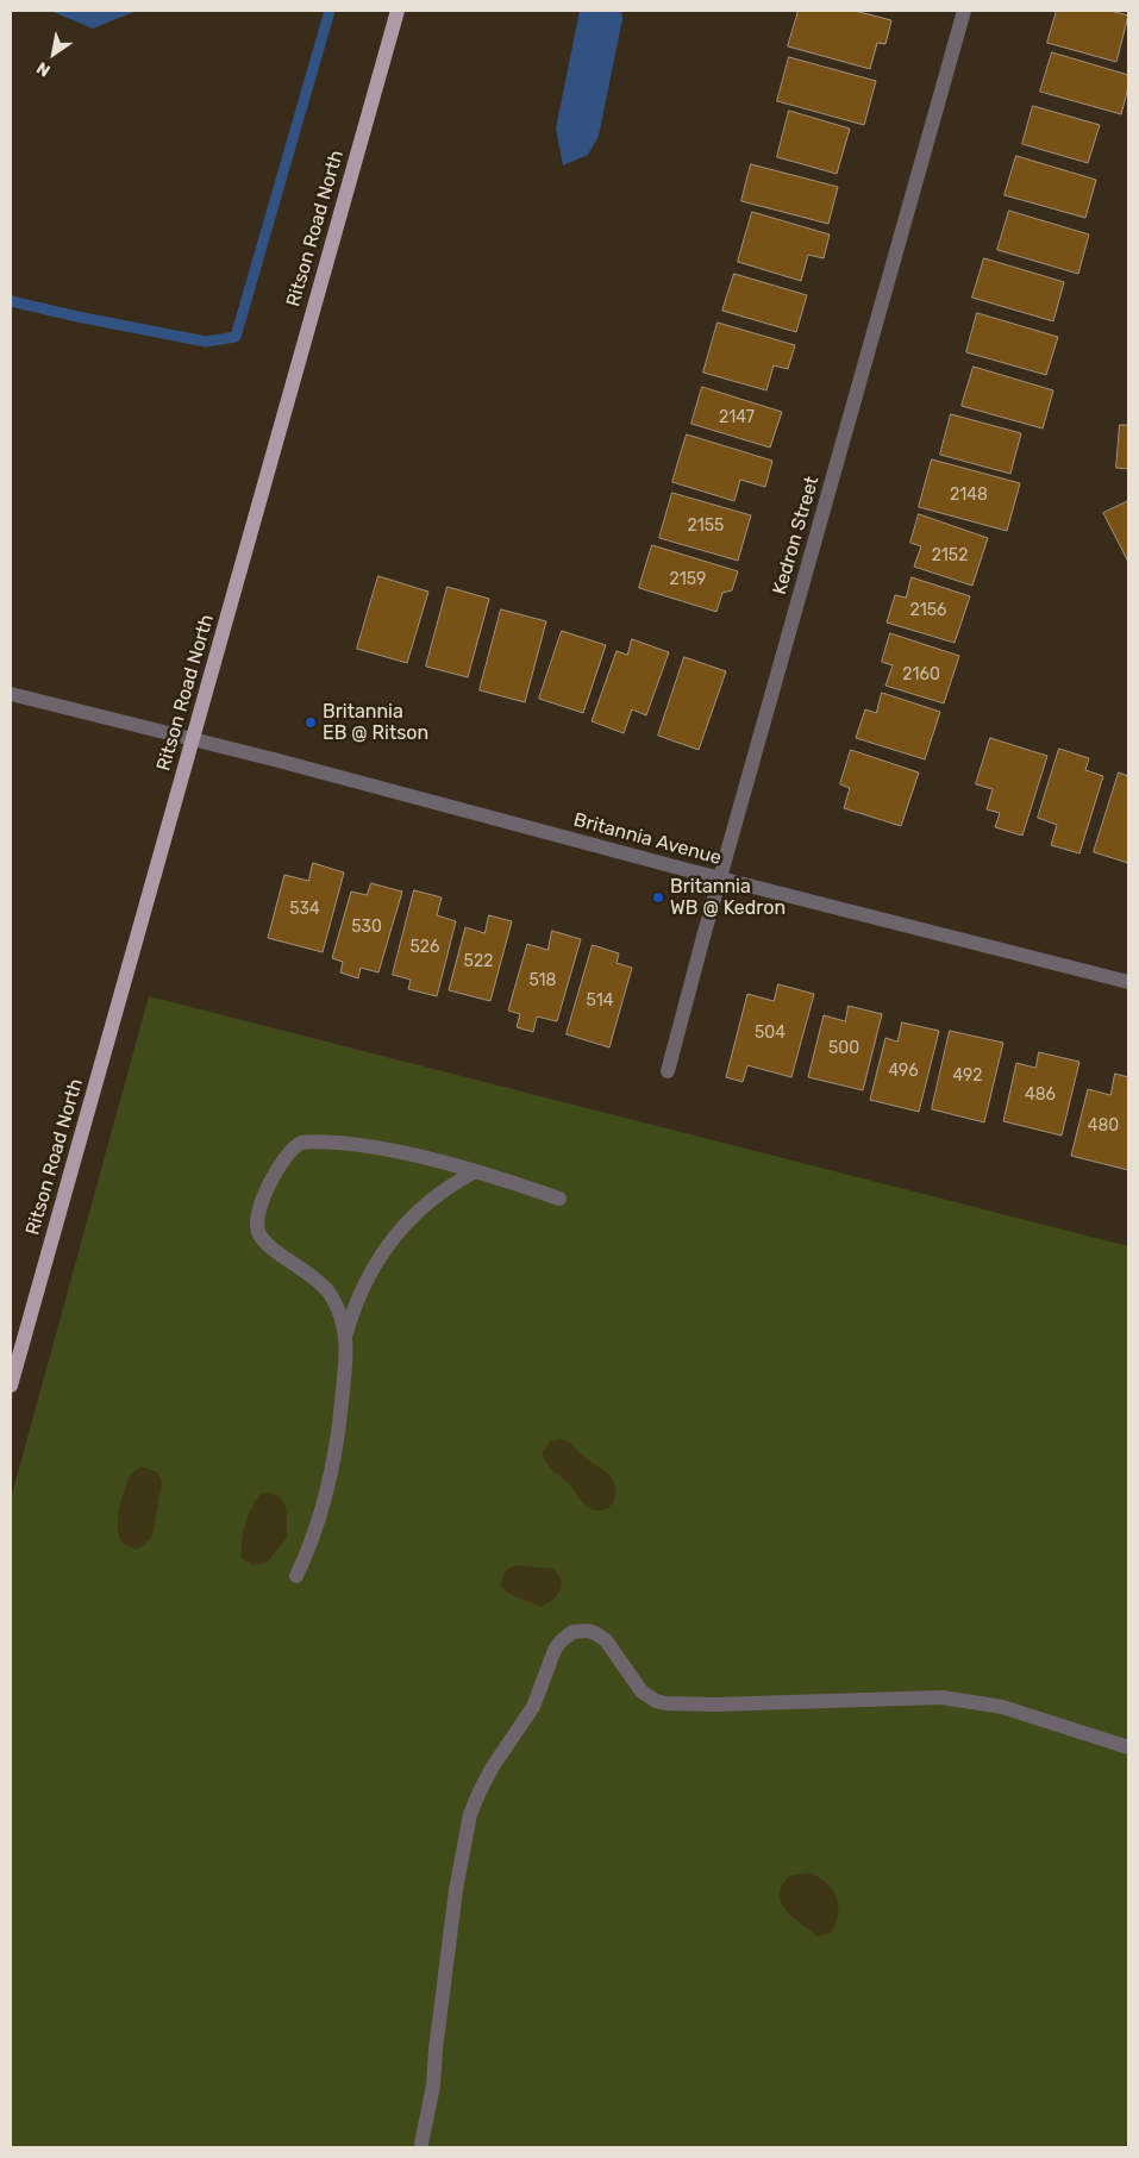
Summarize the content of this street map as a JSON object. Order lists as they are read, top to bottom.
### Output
{
  "streets": {
    "main road": ["Ritson Road North"],
    "street": ["Kedron Street", "Britannia Avenue"]
  },
  "crossings": [
    ["Ritson Road North", "Britannia Avenue"],
    ["Kedron Street", "Britannia Avenue"]
  ],
  "places": ["Britannia EB @ Ritson", "Britannia WB @ Kedron"],
  "house_numbers": [
    "2147",
    "2148",
    "2155",
    "2152",
    "2159",
    "2156",
    "2160",
    "534",
    "530",
    "526",
    "522",
    "518",
    "514",
    "504",
    "500",
    "496",
    "492",
    "486",
    "480"
  ],
  "north": "bottom left"
}
